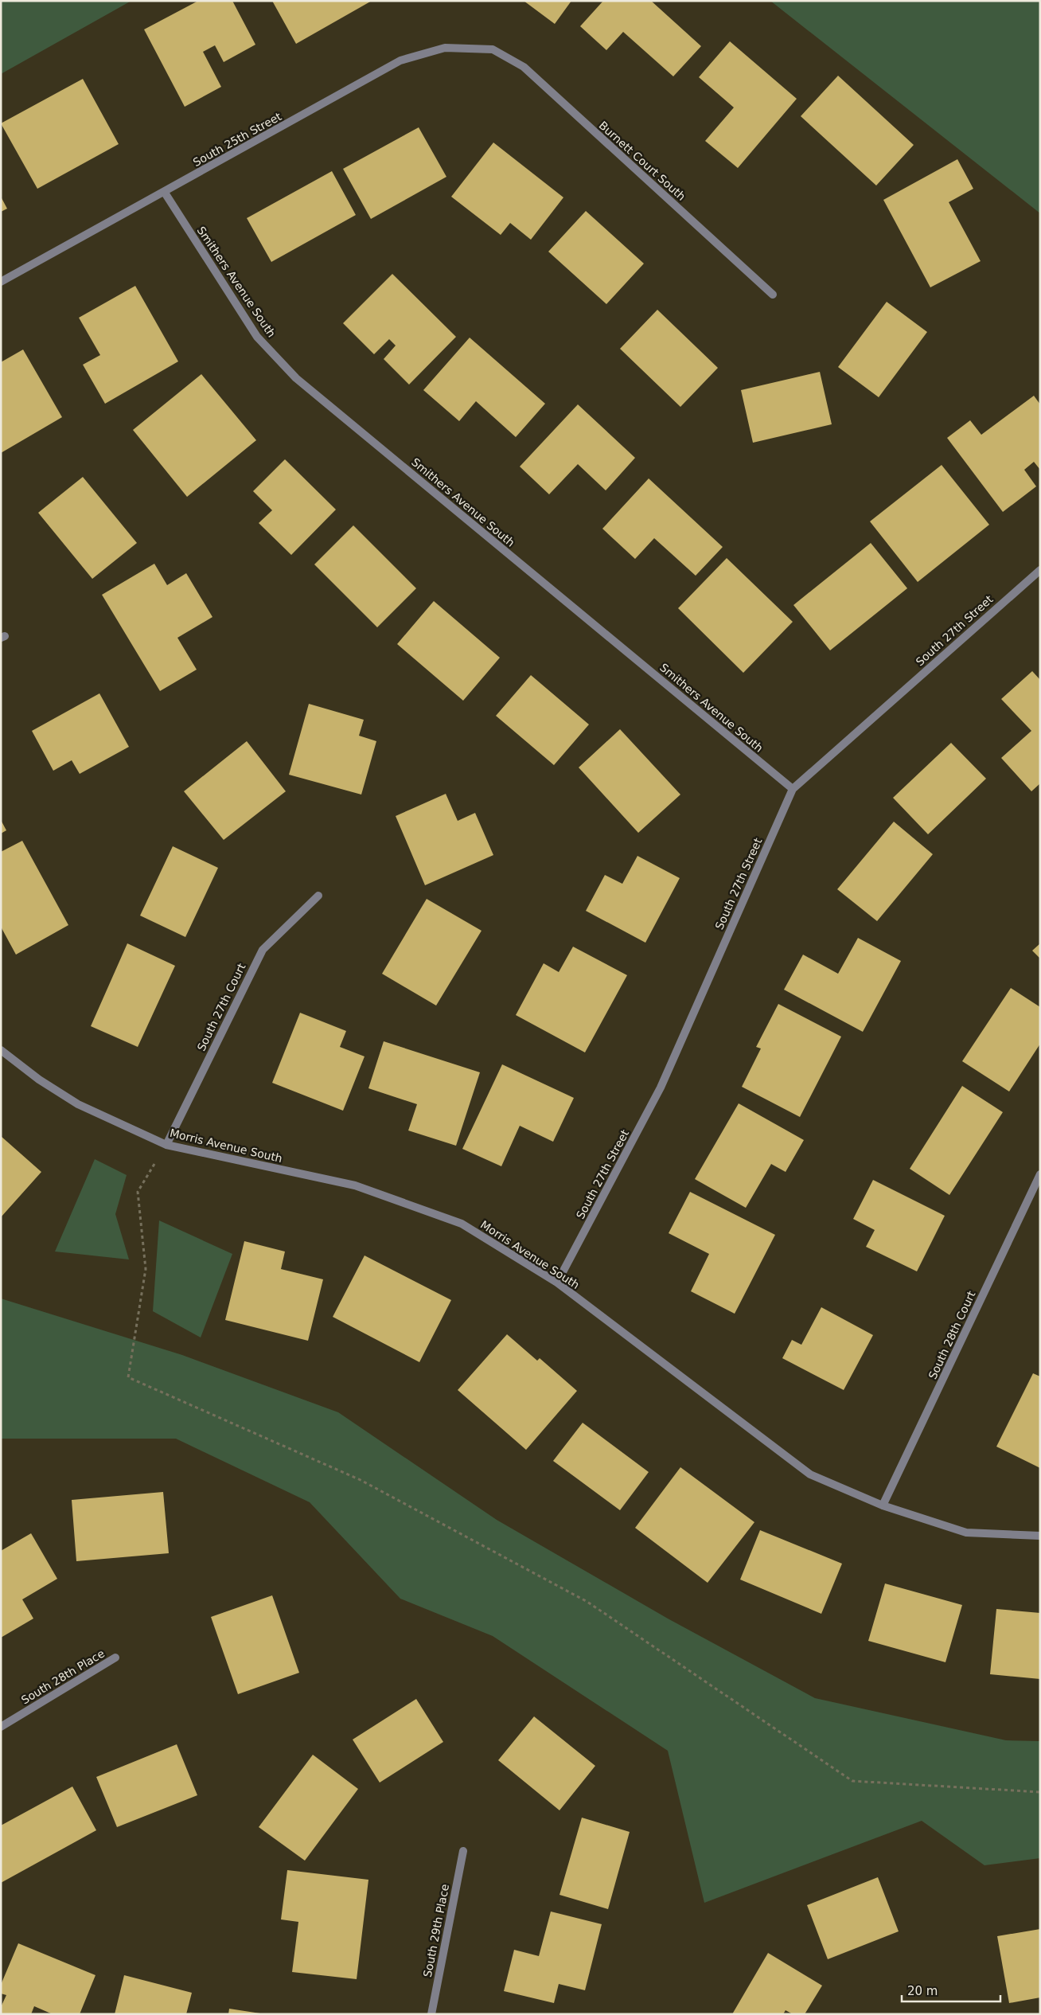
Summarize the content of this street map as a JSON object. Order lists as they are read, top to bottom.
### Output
{
  "streets": {
    "street": [
      "South 25th Street",
      "Burnett Court South",
      "Smithers Avenue South",
      "South 27th Street",
      "South 27th Court",
      "Morris Avenue South",
      "South 28th Court",
      "South 28th Place",
      "South 29th Place"
    ]
  },
  "crossings": [
    ["South 25th Street", "Burnett Court South"],
    ["South 25th Street", "Smithers Avenue South"],
    ["Smithers Avenue South", "South 27th Street"],
    ["South 27th Street", "Morris Avenue South"],
    ["South 27th Court", "Morris Avenue South"],
    ["Morris Avenue South", "South 28th Court"]
  ],
  "scale_bar": "20 m"
}
